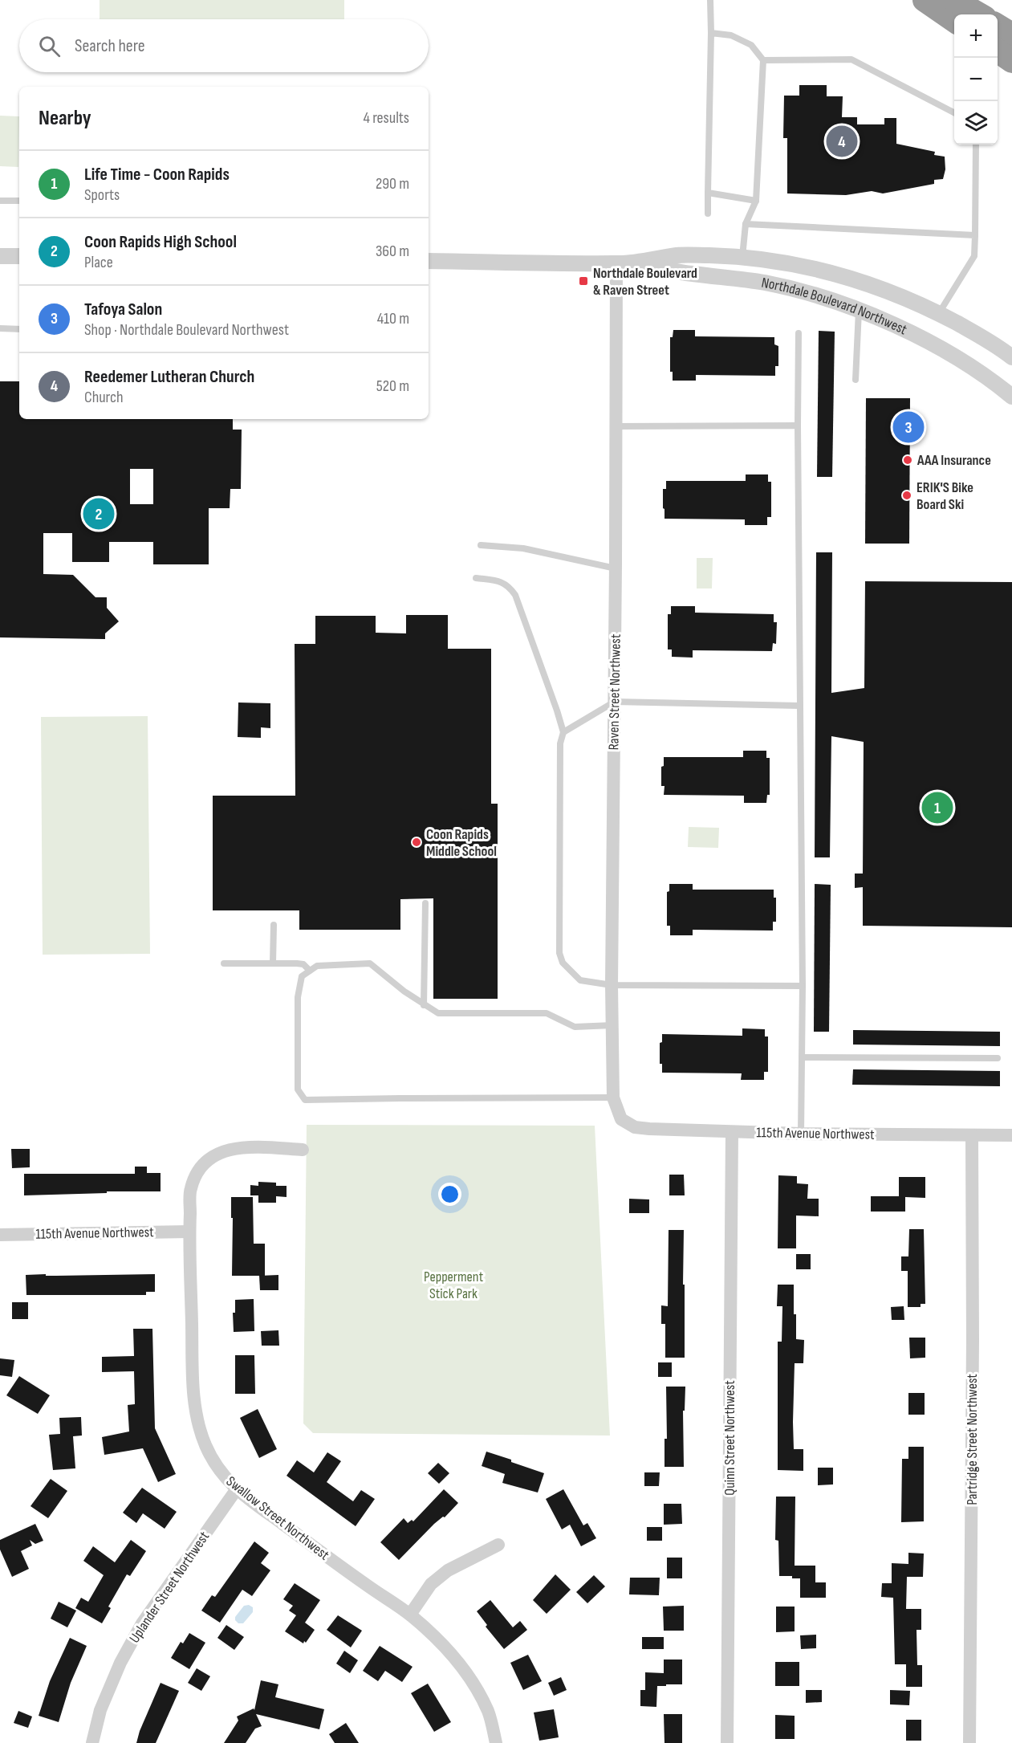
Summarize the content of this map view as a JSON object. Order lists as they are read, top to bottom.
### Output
{
  "streets": {
    "street": [
      "Northdale Boulevard Northwest",
      "Raven Street Northwest",
      "115th Avenue Northwest",
      "Quinn Street Northwest",
      "Partridge Street Northwest",
      "Swallow Street Northwest",
      "Uplander Street Northwest"
    ]
  },
  "crossings": [
    ["Northdale Boulevard Northwest", "Raven Street Northwest"],
    ["Raven Street Northwest", "115th Avenue Northwest"],
    ["115th Avenue Northwest", "Quinn Street Northwest"],
    ["115th Avenue Northwest", "Partridge Street Northwest"],
    ["115th Avenue Northwest", "Swallow Street Northwest"],
    ["Swallow Street Northwest", "Uplander Street Northwest"]
  ],
  "parks": ["Pepperment Stick Park"],
  "places": {
    "transit": ["Northdale Boulevard & Raven Street"],
    "other": ["AAA Insurance", "ERIK'S Bike Board Ski", "Coon Rapids Middle School"]
  },
  "page": {
    "map_buttons": ["+", "−"],
    "search": "Search here",
    "heading": ["Nearby", "4 results"],
    "pins": [
      "4",
      "3",
      "2",
      "1"
    ],
    "list": [
      {
        "mark": "1",
        "name": "Life Time - Coon Rapids",
        "note": "Sports",
        "value": "290 m"
      },
      {
        "mark": "2",
        "name": "Coon Rapids High School",
        "note": "Place",
        "value": "360 m"
      },
      {
        "mark": "3",
        "name": "Tafoya Salon",
        "note": "Shop · Northdale Boulevard Northwest",
        "value": "410 m"
      },
      {
        "mark": "4",
        "name": "Reedemer Lutheran Church",
        "note": "Church",
        "value": "520 m"
      }
    ]
  }
}
